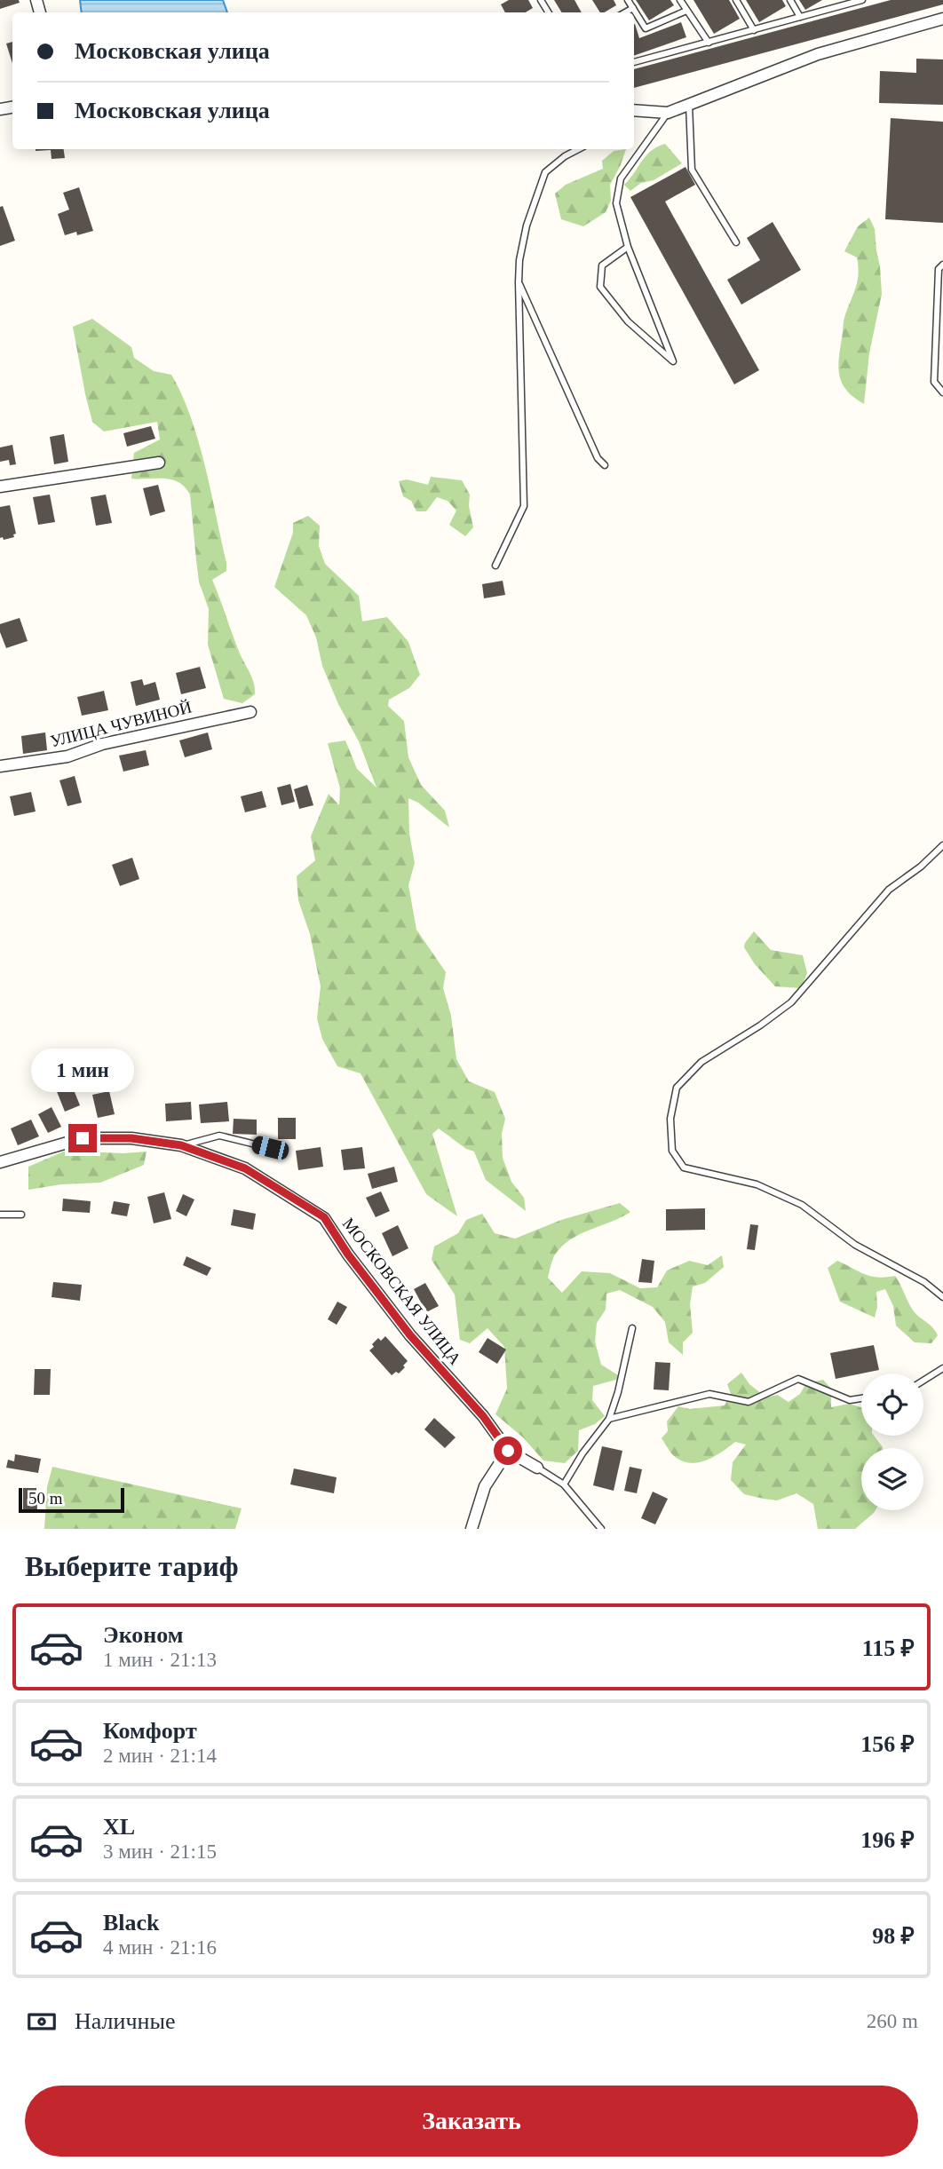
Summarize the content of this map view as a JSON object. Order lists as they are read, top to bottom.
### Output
{
  "streets": {
    "street": ["УЛИЦА ЧУВИНОЙ", "МОСКОВСКАЯ УЛИЦА"]
  },
  "scale_bar": "50 m",
  "page": {
    "banner": ["Московская улица", "Московская улица"],
    "bubble": "1 мин",
    "scale": "50 m",
    "heading": "Выберите тариф",
    "list": [
      {
        "name": "Эконом",
        "note": "1 мин · 21:13",
        "value": "115 ₽"
      },
      {
        "name": "Комфорт",
        "note": "2 мин · 21:14",
        "value": "156 ₽"
      },
      {
        "name": "XL",
        "note": "3 мин · 21:15",
        "value": "196 ₽"
      },
      {
        "name": "Black",
        "note": "4 мин · 21:16",
        "value": "98 ₽"
      }
    ],
    "pay": ["Наличные", "260 m"],
    "buttons": "Заказать"
  }
}
